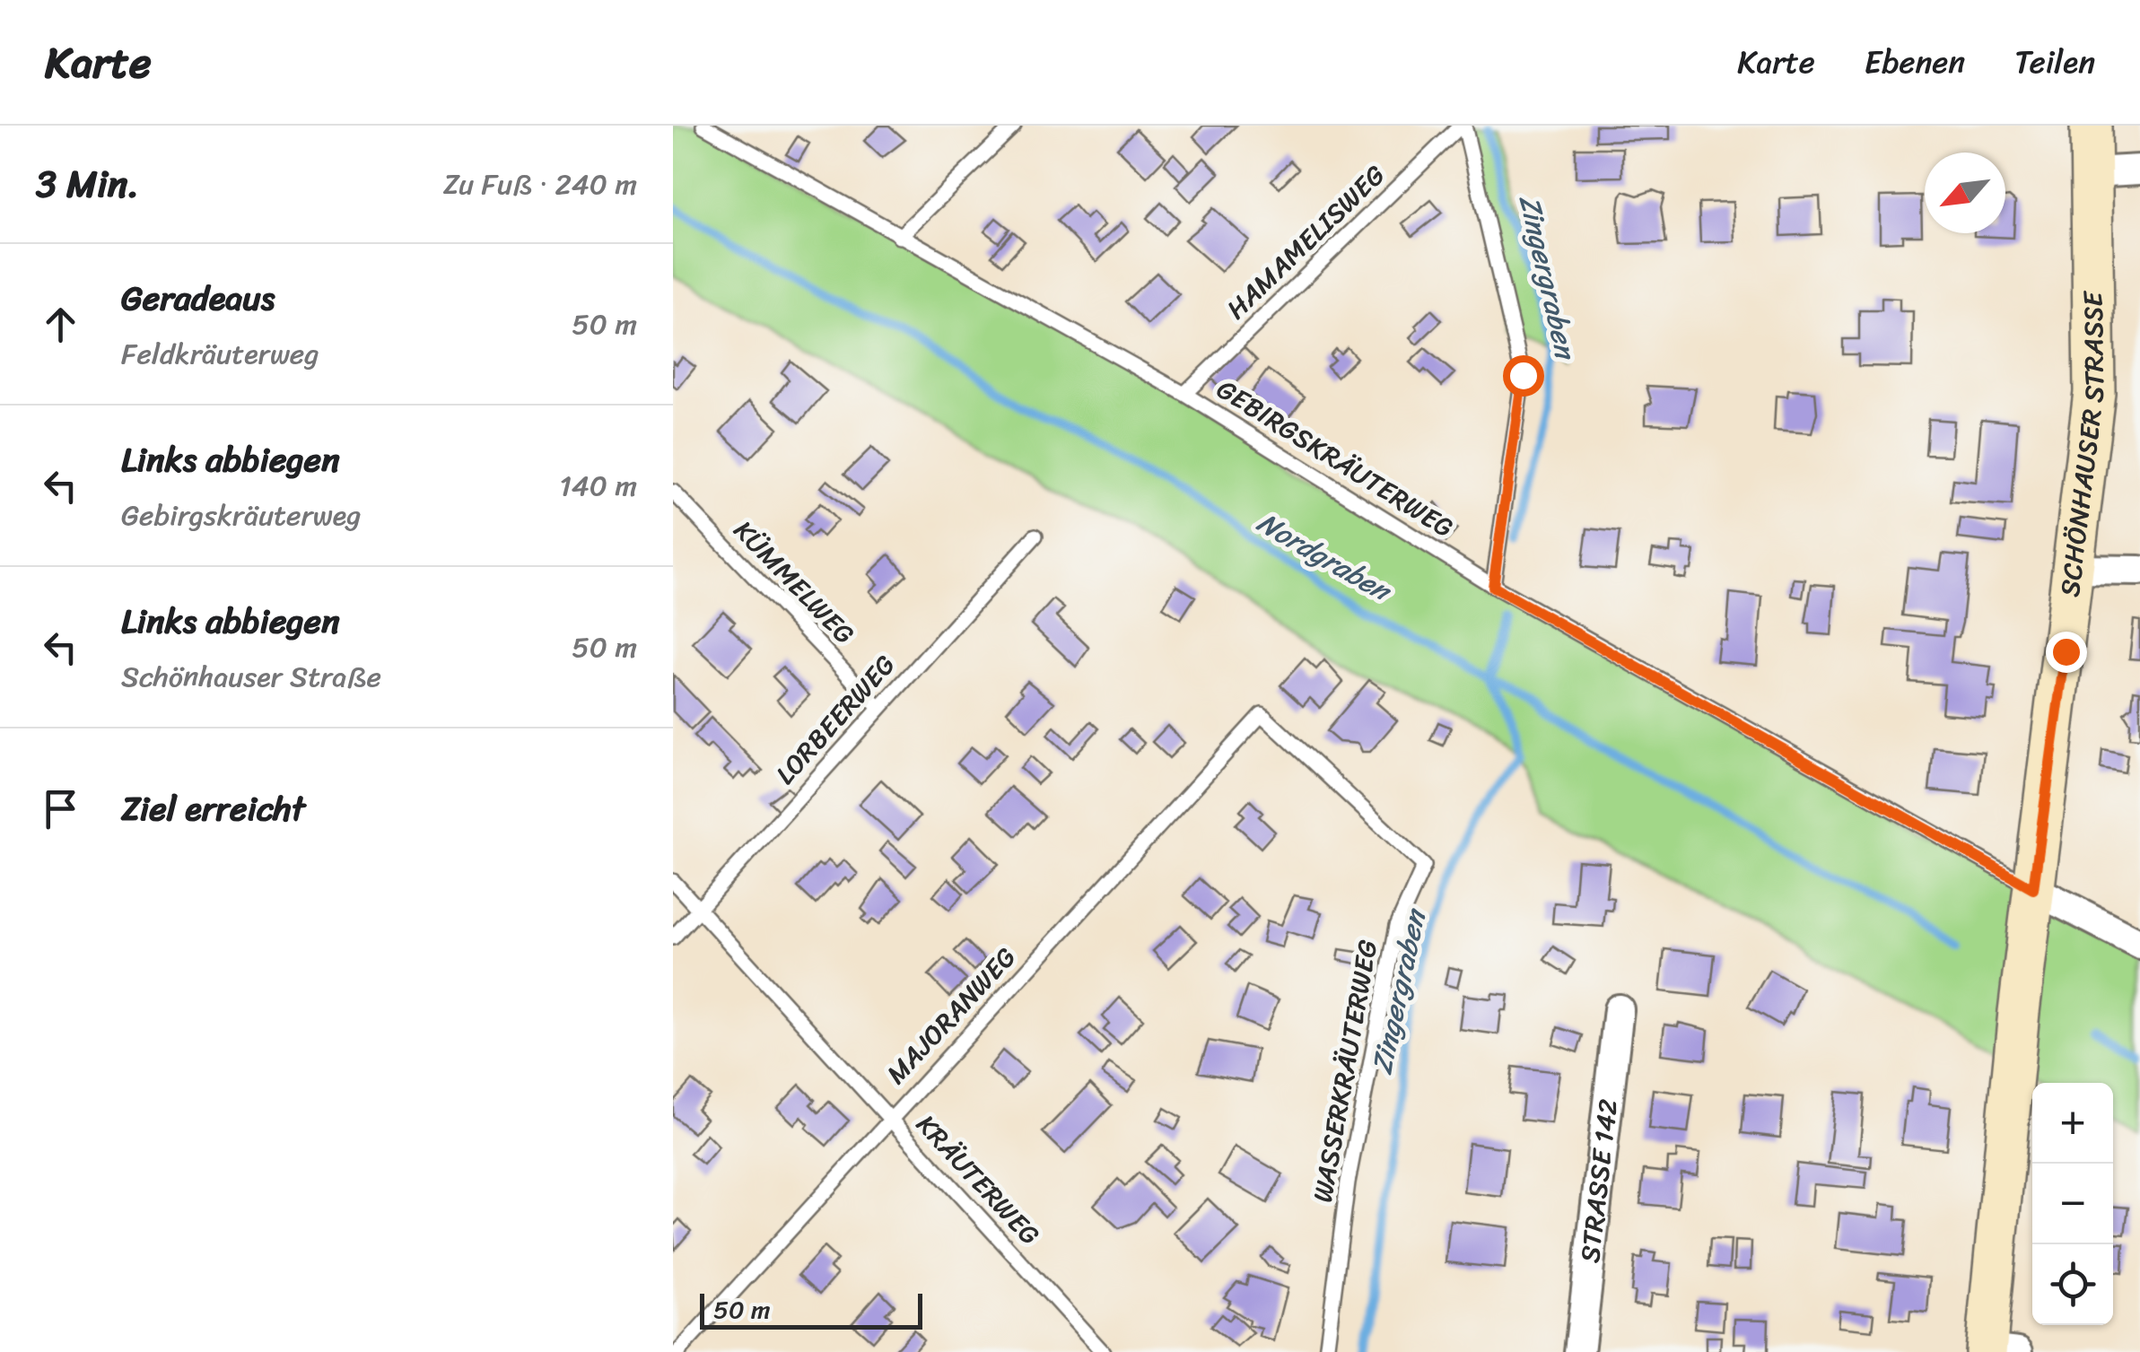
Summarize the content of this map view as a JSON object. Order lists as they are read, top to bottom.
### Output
{
  "streets": {
    "street": ["SCHÖNHAUSER STRASSE", "STRASSE 142"],
    "lane": [
      "HAMAMELISWEG",
      "GEBIRGSKRÄUTERWEG",
      "KÜMMELWEG",
      "LORBEERWEG",
      "MAJORANWEG",
      "WASSERKRÄUTERWEG",
      "KRÄUTERWEG"
    ]
  },
  "crossings": [
    ["HAMAMELISWEG", "GEBIRGSKRÄUTERWEG"],
    ["SCHÖNHAUSER STRASSE", "GEBIRGSKRÄUTERWEG"],
    ["KÜMMELWEG", "LORBEERWEG"],
    ["LORBEERWEG", "KRÄUTERWEG"],
    ["MAJORANWEG", "WASSERKRÄUTERWEG"],
    ["MAJORANWEG", "KRÄUTERWEG"]
  ],
  "water": ["Zingergraben", "Nordgraben"],
  "scale_bar": "50 m",
  "north": "bottom left",
  "page": {
    "header": "Karte",
    "nav": ["Karte", "Ebenen", "Teilen"],
    "heading": ["3 Min.", "Zu Fuß · 240 m"],
    "list": [
      ["Geradeaus", "Feldkräuterweg", "50 m"],
      ["Links abbiegen", "Gebirgskräuterweg", "140 m"],
      ["Links abbiegen", "Schönhauser Straße", "50 m"],
      "Ziel erreicht"
    ],
    "map_buttons": ["+", "−"],
    "scale": "50 m"
  }
}
